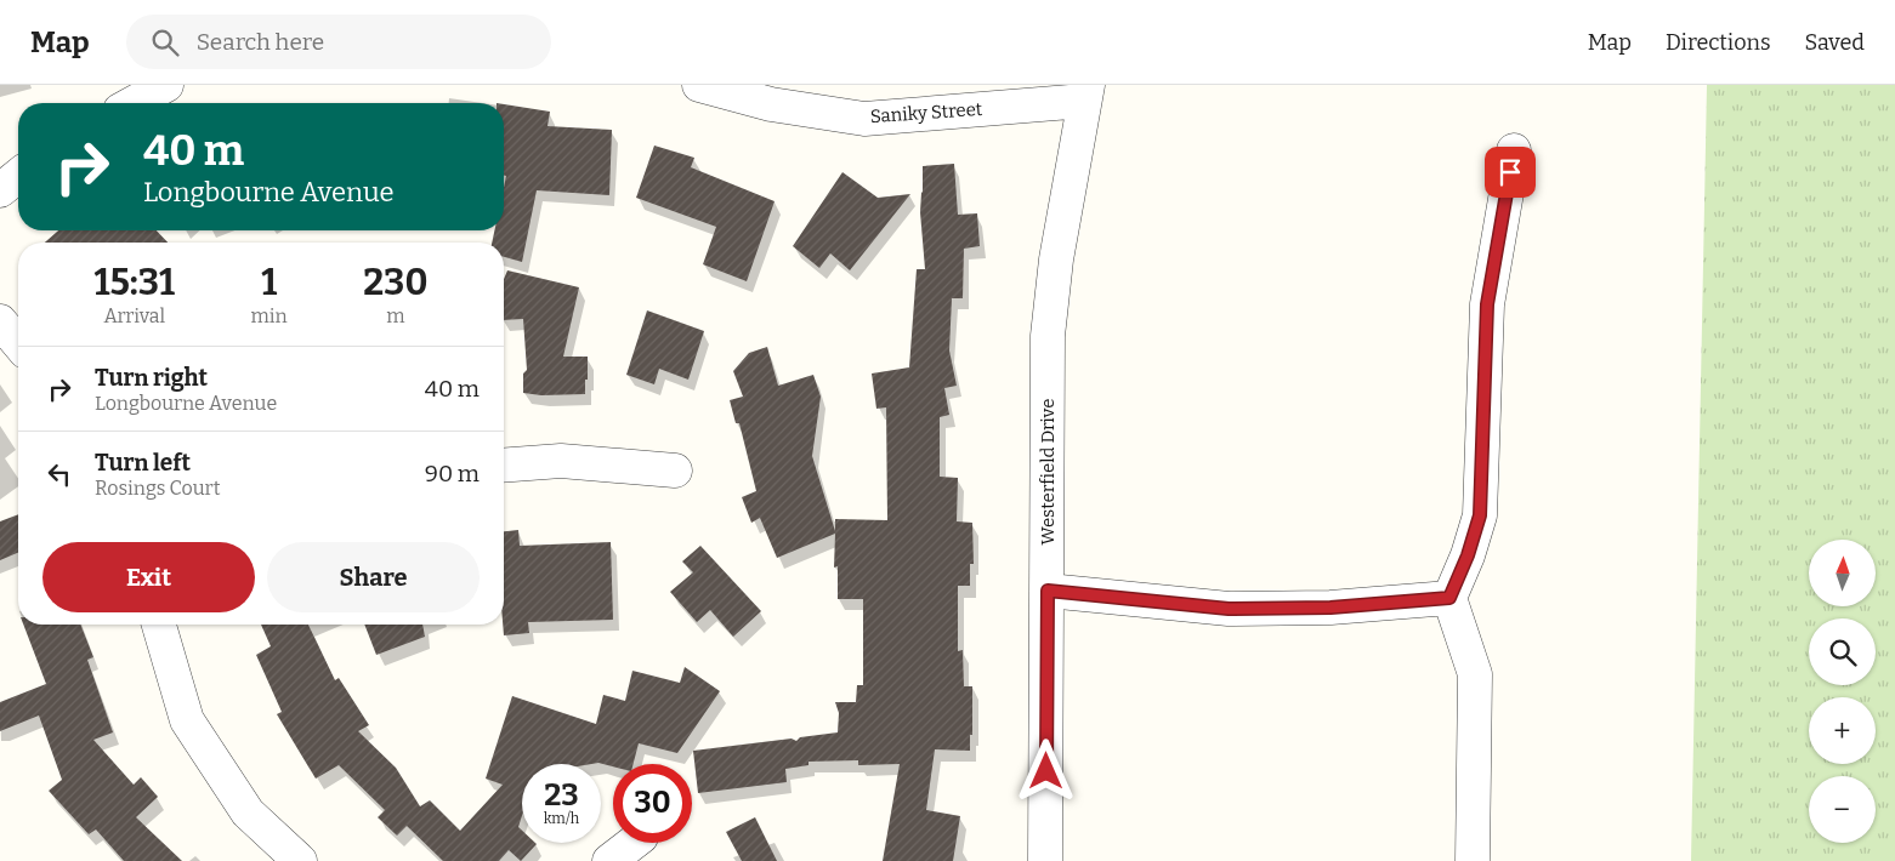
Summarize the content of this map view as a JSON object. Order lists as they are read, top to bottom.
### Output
{
  "streets": {
    "street": ["Saniky Street", "Westerfield Drive"]
  },
  "crossings": [
    ["Saniky Street", "Westerfield Drive"]
  ],
  "north": "top",
  "page": {
    "header": "Map",
    "search": "Search here",
    "nav": ["Map", "Directions", "Saved"],
    "turn": ["40 m", "Longbourne Avenue"],
    "eta": [
      "15:31",
      "Arrival",
      "1",
      "min",
      "230",
      "m"
    ],
    "list": [
      {
        "name": "Turn right",
        "note": "Longbourne Avenue",
        "value": "40 m"
      },
      {
        "name": "Turn left",
        "note": "Rosings Court",
        "value": "90 m"
      }
    ],
    "buttons": ["Exit", "Share"],
    "map_buttons": ["+", "−"],
    "speed": "23 km/h",
    "limit": "30"
  }
}
